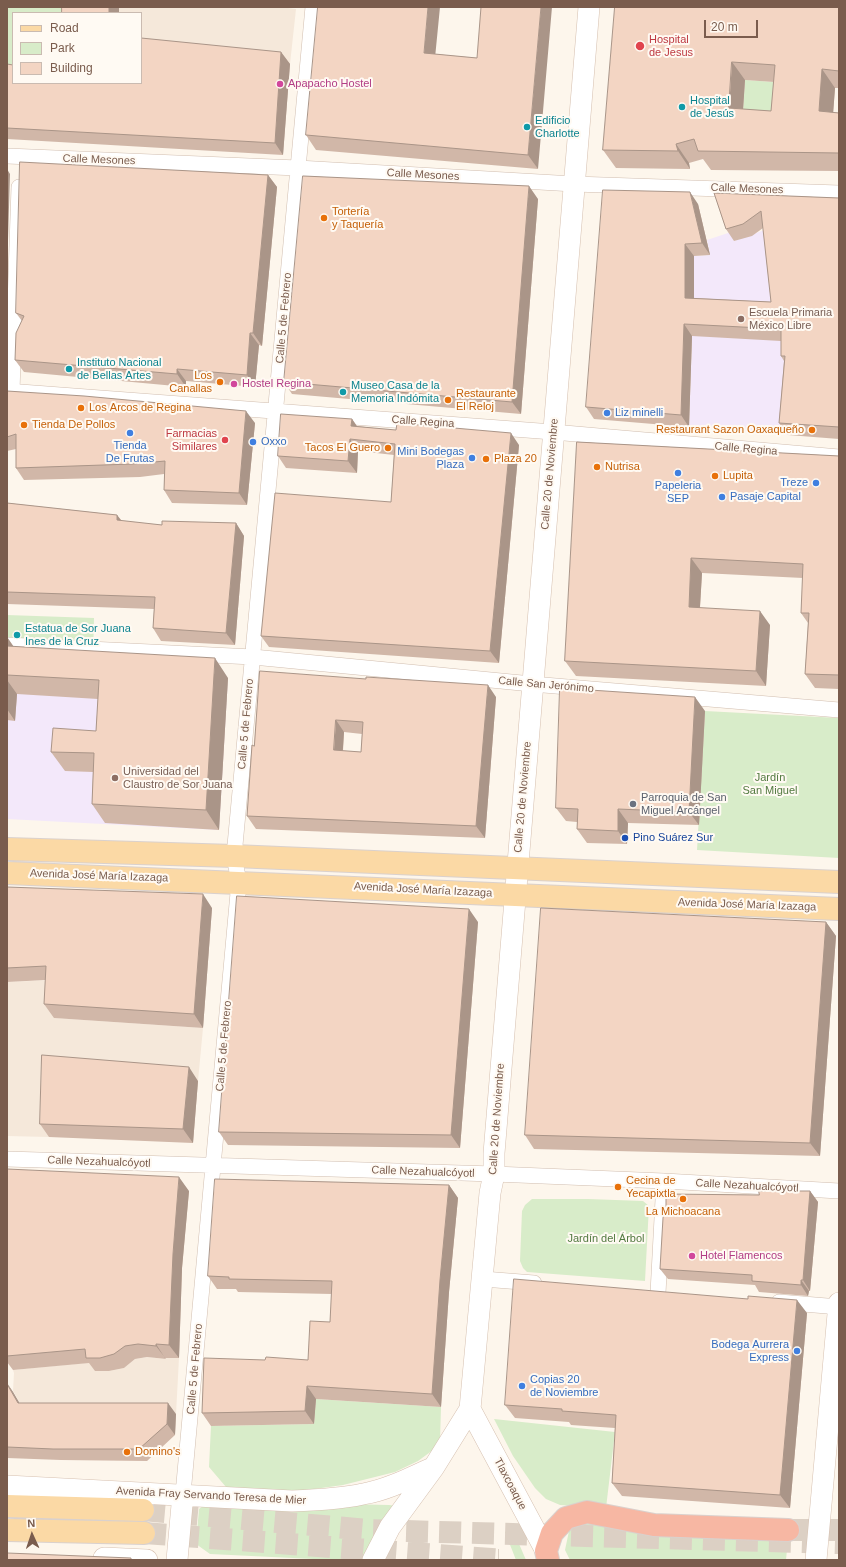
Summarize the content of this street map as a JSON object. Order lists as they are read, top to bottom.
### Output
{
  "streets": {
    "main road": [
      "Calle 5 de Febrero",
      "Calle 20 de Noviembre",
      "Avenida José María Izazaga",
      "Tlaxcoaque",
      "Avenida Fray Servando Teresa de Mier"
    ],
    "street": [
      "Calle Mesones",
      "Calle Regina",
      "Calle San Jerónimo",
      "Calle Nezahualcóyotl"
    ]
  },
  "crossings": [
    ["Calle Mesones", "Calle 5 de Febrero"],
    ["Calle Mesones", "Calle 20 de Noviembre"],
    ["Calle 5 de Febrero", "Calle Regina"],
    ["Calle 5 de Febrero", "Calle San Jerónimo"],
    ["Calle 5 de Febrero", "Avenida José María Izazaga"],
    ["Calle 5 de Febrero", "Calle Nezahualcóyotl"],
    ["Calle 5 de Febrero", "Avenida Fray Servando Teresa de Mier"],
    ["Calle Regina", "Calle 20 de Noviembre"],
    ["Calle 20 de Noviembre", "Calle San Jerónimo"],
    ["Calle 20 de Noviembre", "Avenida José María Izazaga"],
    ["Calle 20 de Noviembre", "Calle Nezahualcóyotl"],
    ["Calle 20 de Noviembre", "Tlaxcoaque"]
  ],
  "parks": ["Jardín San Miguel", "Jardín del Árbol"],
  "places": [
    "Hospital de Jesus",
    "Apapacho Hostel",
    "Hospital de Jesús",
    "Edificio Charlotte",
    "Tortería y Taquería",
    "Escuela Primaria México Libre",
    "Instituto Nacional de Bellas Artes",
    "Los Canallas",
    "Hostel Regina",
    "Museo Casa de la Memoria Indómita",
    "Restaurante El Reloj",
    "Los Arcos de Regina",
    "Liz minelli",
    "Tienda De Pollos",
    "Restaurant Sazon Oaxaqueño",
    "Tienda De Frutas",
    "Farmacias Similares",
    "Oxxo",
    "Tacos El Guero",
    "Mini Bodegas Plaza",
    "Plaza 20",
    "Nutrisa",
    "Papeleria SEP",
    "Lupita",
    "Treze",
    "Pasaje Capital",
    "Estatua de Sor Juana Ines de la Cruz",
    "Universidad del Claustro de Sor Juana",
    "Parroquia de San Miguel Arcángel",
    "Pino Suárez Sur",
    "Cecina de Yecapixtla",
    "La Michoacana",
    "Hotel Flamencos",
    "Bodega Aurrera Express",
    "Copias 20 de Noviembre",
    "Domino's"
  ],
  "legend": ["Road", "Park", "Building"],
  "scale_bar": "20 m",
  "north": "top"
}
